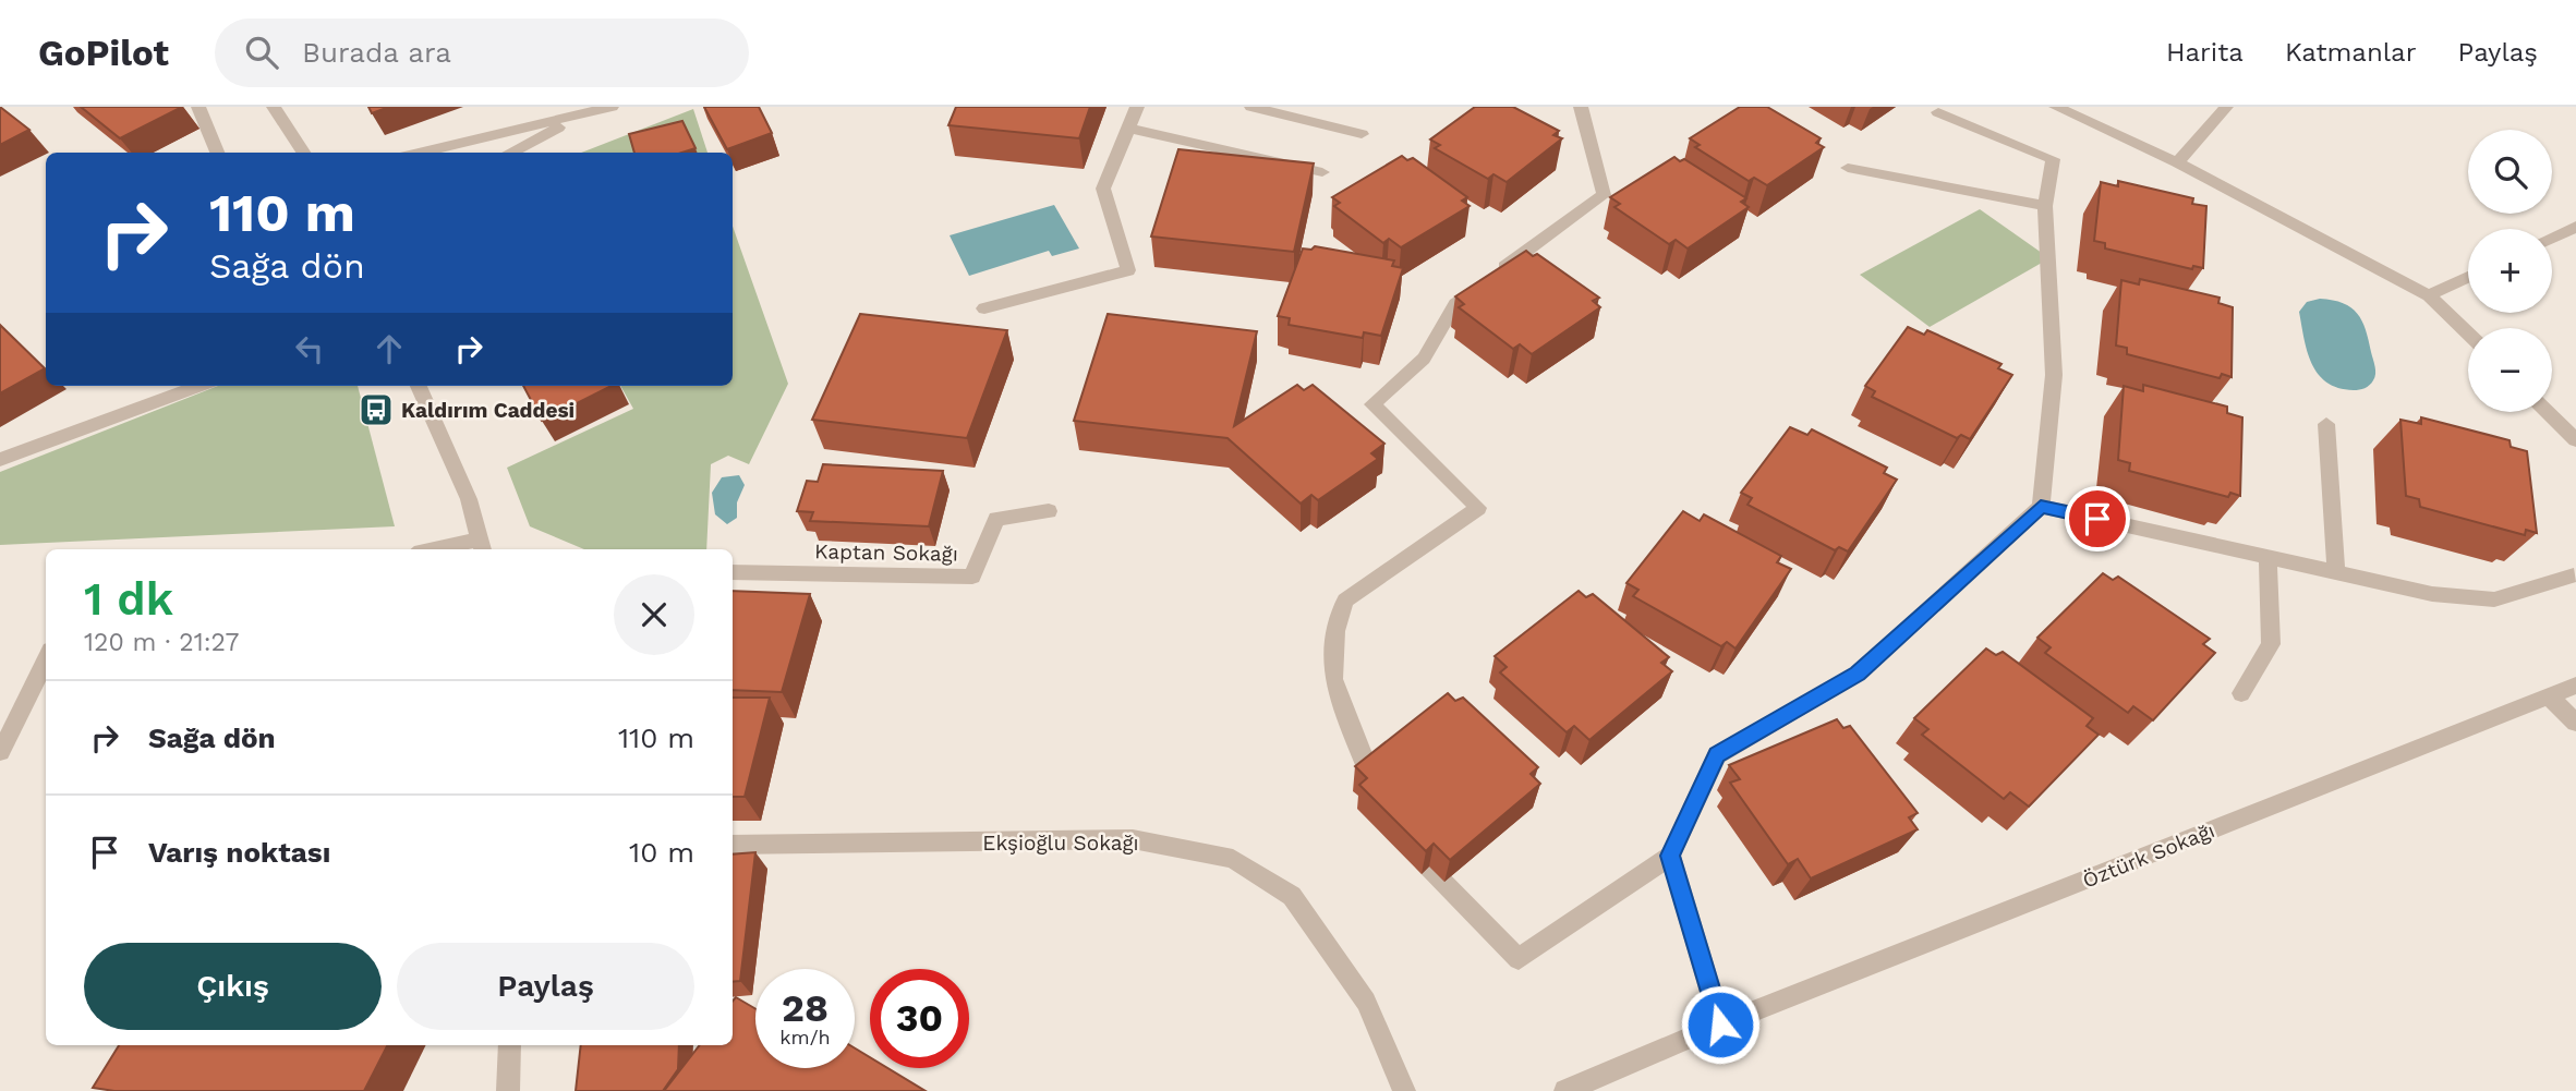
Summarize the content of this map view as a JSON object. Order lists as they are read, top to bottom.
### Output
{
  "streets": {
    "street": ["Kaptan Sokağı", "Ekşioğlu Sokağı", "Öztürk Sokağı"]
  },
  "places": {
    "bus stop": ["Kaldırım Caddesi"]
  },
  "page": {
    "header": "GoPilot",
    "search": "Burada ara",
    "nav": ["Harita", "Katmanlar", "Paylaş"],
    "map_buttons": ["+", "−"],
    "turn": ["110 m", "Sağa dön"],
    "heading": ["1 dk", "120 m · 21:27"],
    "list": [
      {
        "name": "Sağa dön",
        "value": "110 m"
      },
      {
        "name": "Varış noktası",
        "value": "10 m"
      }
    ],
    "buttons": ["Çıkış", "Paylaş"],
    "speed": "28 km/h",
    "limit": "30"
  }
}
